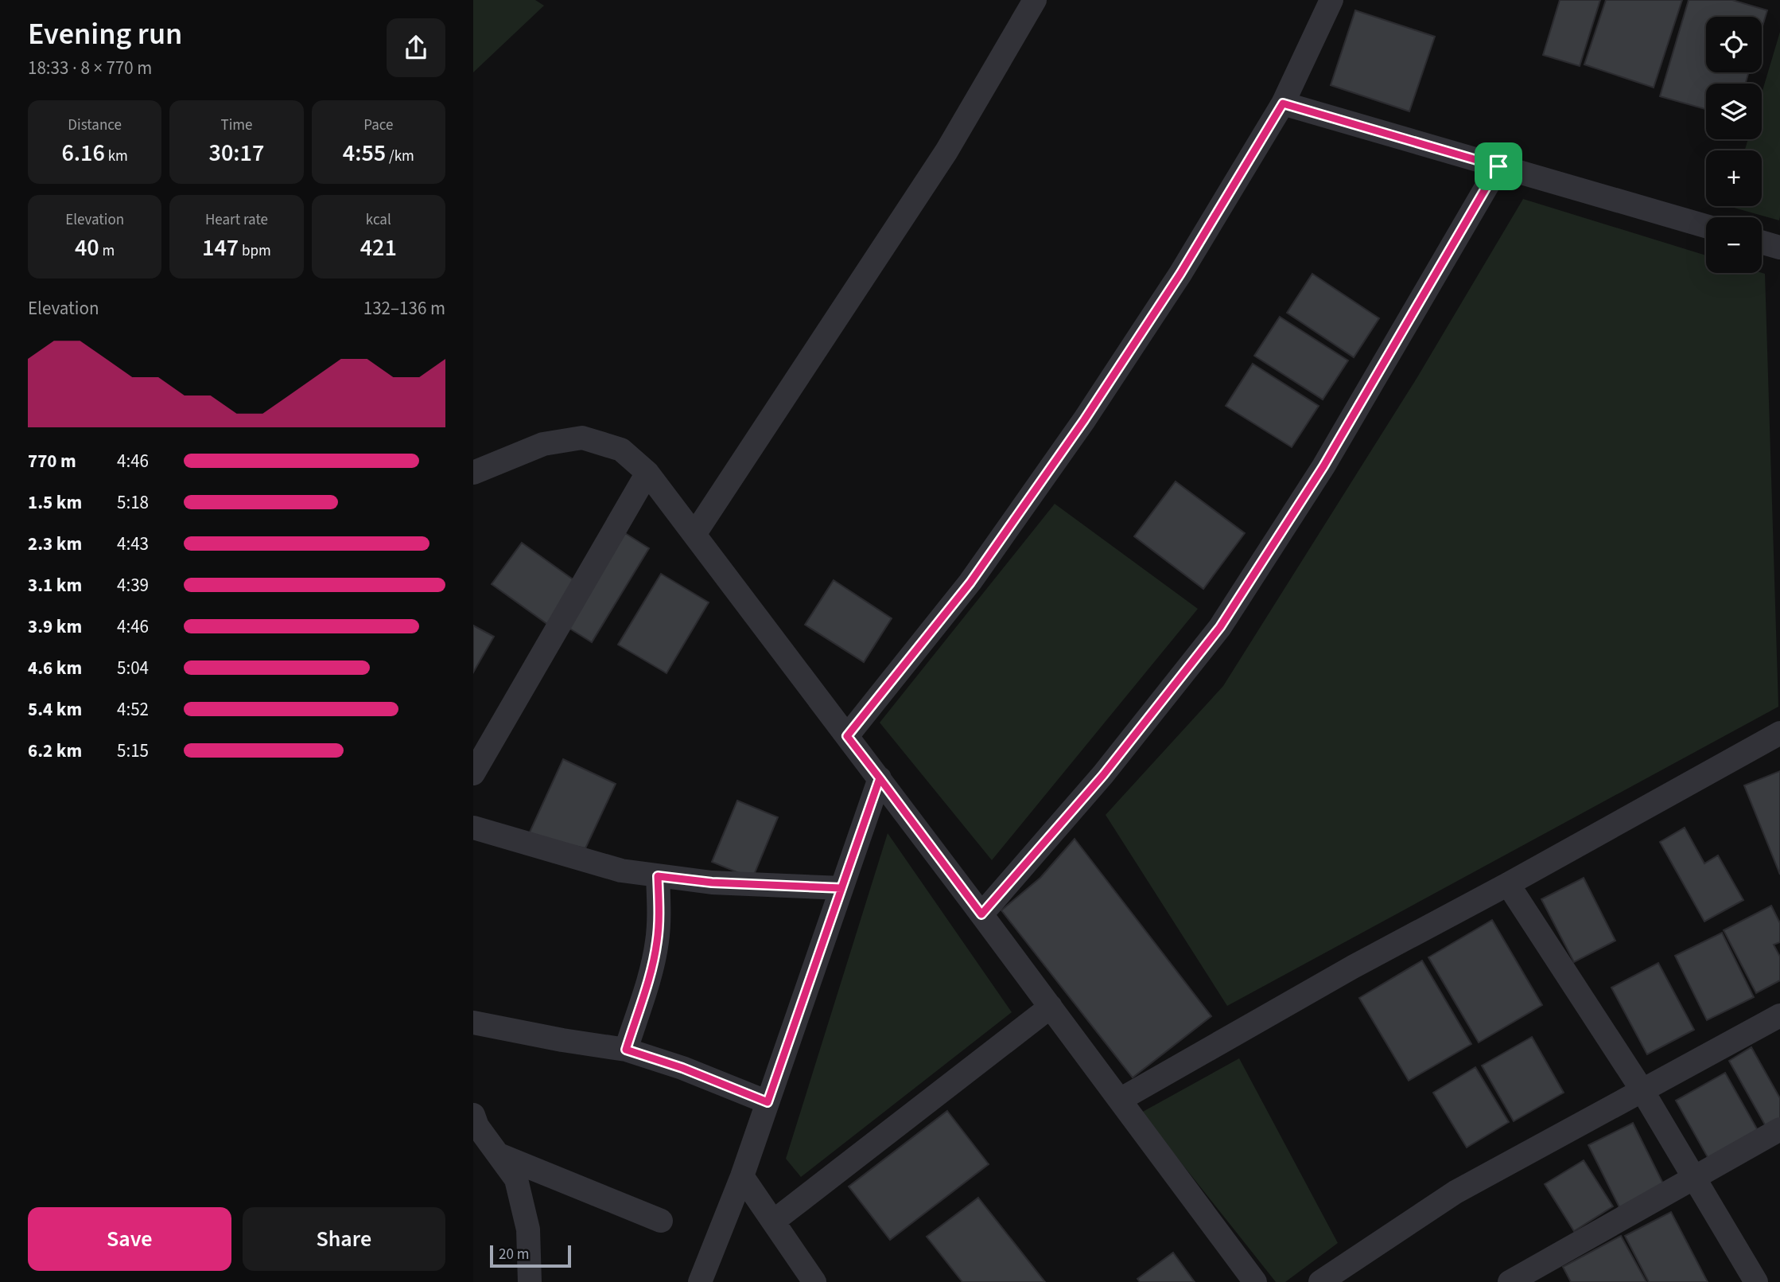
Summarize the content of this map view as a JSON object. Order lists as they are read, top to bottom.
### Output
{
  "scale_bar": "20 m",
  "page": {
    "heading": ["Evening run", "18:33 · 8 × 770 m"],
    "map_buttons": ["+", "−"],
    "stats": [
      ["Distance", "6.16 km"],
      ["Time", "30:17"],
      ["Pace", "4:55 /km"],
      ["Elevation", "40 m"],
      ["Heart rate", "147 bpm"],
      ["kcal", "421"]
    ],
    "chart": ["Elevation", "132–136 m"],
    "list": [
      {
        "name": "770 m",
        "note": "4:46"
      },
      {
        "name": "1.5 km",
        "note": "5:18"
      },
      {
        "name": "2.3 km",
        "note": "4:43"
      },
      {
        "name": "3.1 km",
        "note": "4:39"
      },
      {
        "name": "3.9 km",
        "note": "4:46"
      },
      {
        "name": "4.6 km",
        "note": "5:04"
      },
      {
        "name": "5.4 km",
        "note": "4:52"
      },
      {
        "name": "6.2 km",
        "note": "5:15"
      }
    ],
    "buttons": ["Save", "Share"],
    "scale": "20 m"
  }
}
